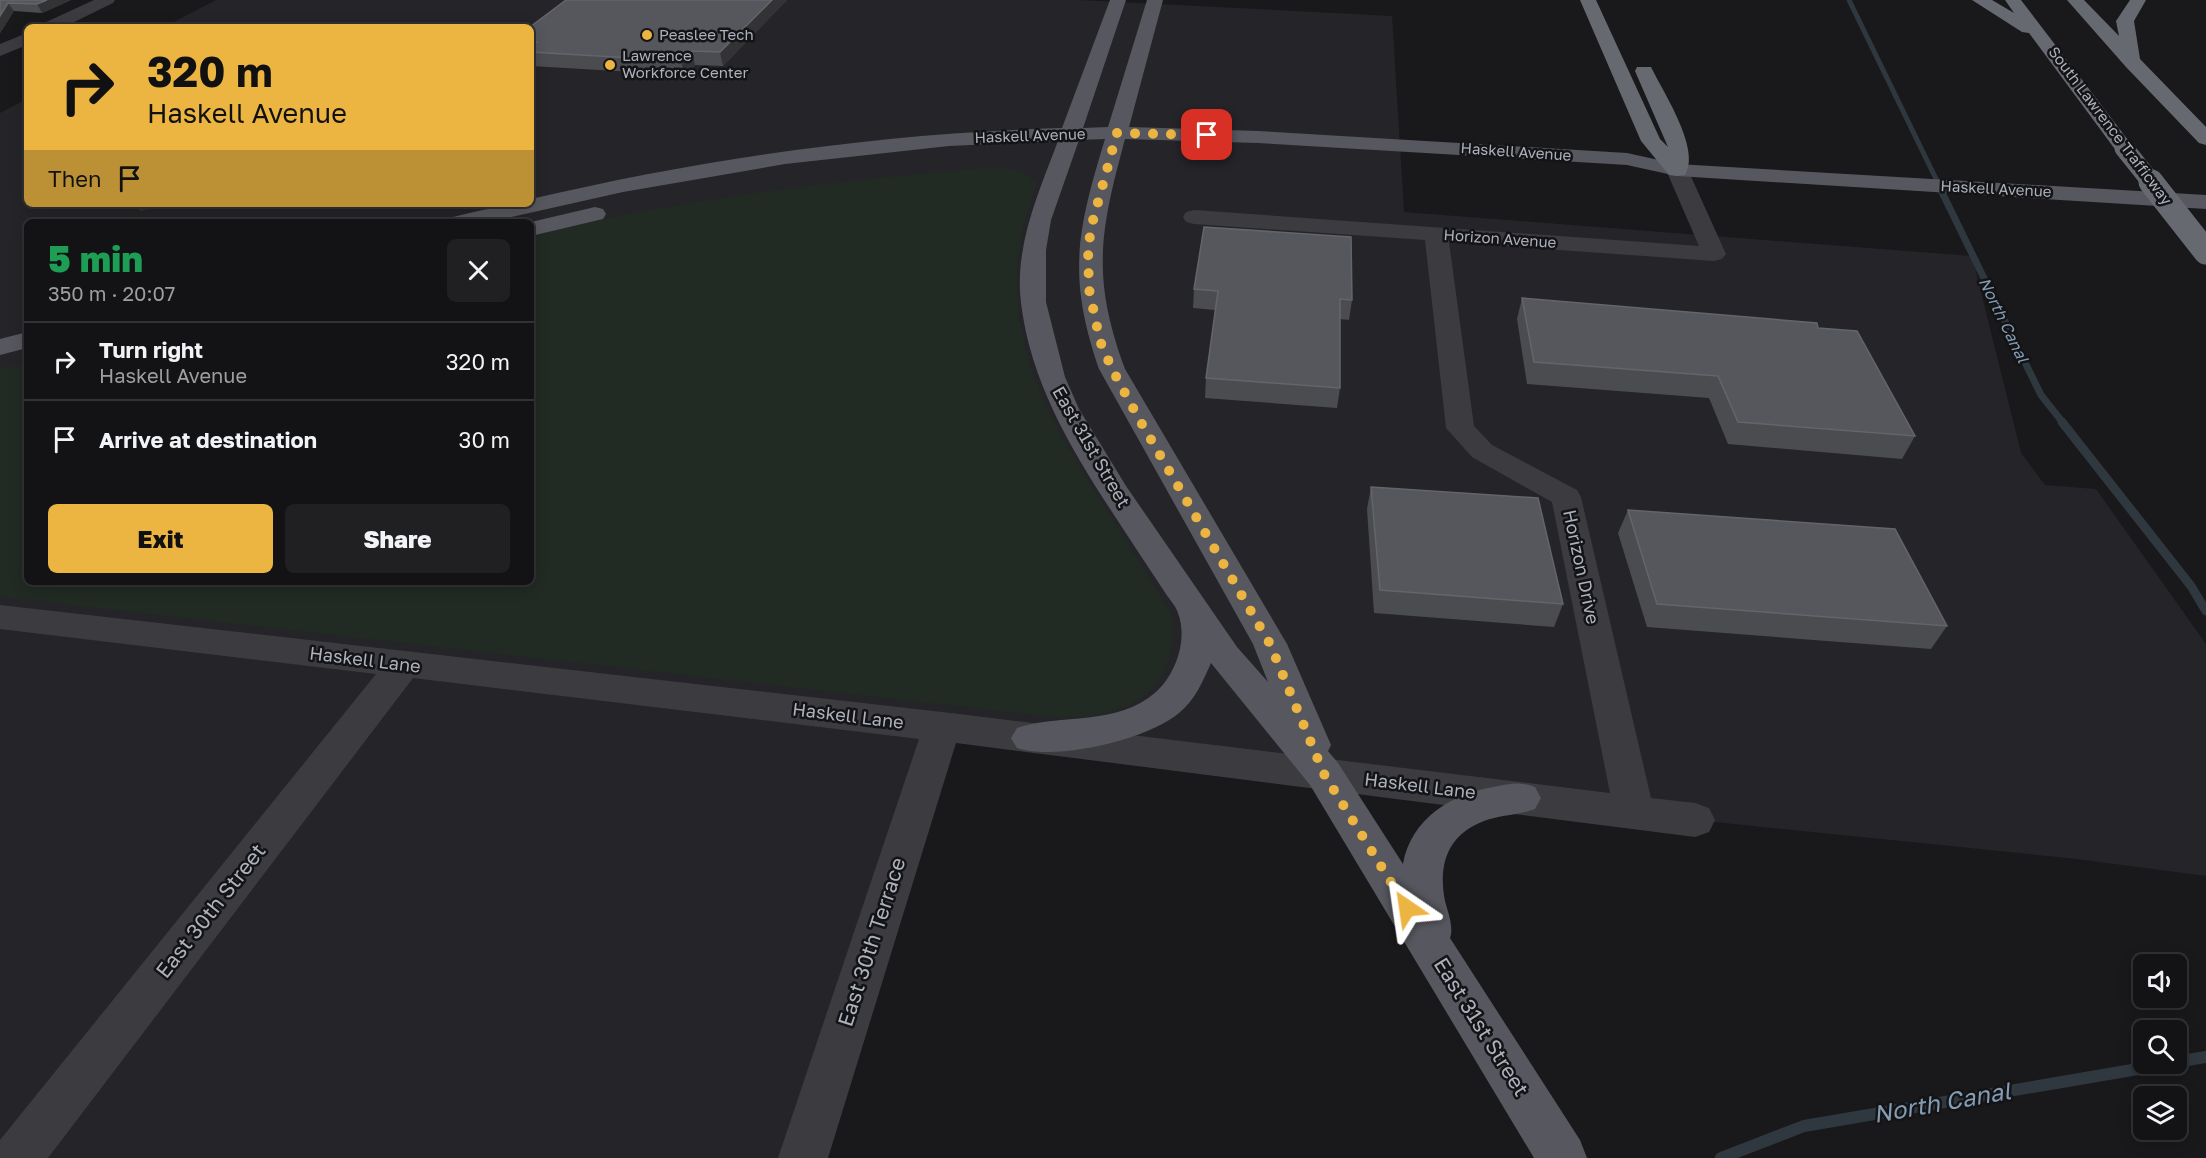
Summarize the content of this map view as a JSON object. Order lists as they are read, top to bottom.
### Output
{
  "streets": {
    "highway": ["South Lawrence Trafficway"],
    "main road": ["Haskell Avenue", "East 31st Street"],
    "street": [
      "Horizon Avenue",
      "Horizon Drive",
      "Haskell Lane",
      "East 30th Street",
      "East 30th Terrace"
    ]
  },
  "crossings": [
    ["Haskell Avenue", "Horizon Avenue"],
    ["Haskell Avenue", "East 31st Street"],
    ["Horizon Avenue", "Horizon Drive"],
    ["East 31st Street", "Haskell Lane"],
    ["Horizon Drive", "Haskell Lane"],
    ["Haskell Lane", "East 30th Street"],
    ["Haskell Lane", "East 30th Terrace"]
  ],
  "water": ["North Canal"],
  "places": ["Peaslee Tech", "Lawrence Workforce Center"],
  "page": {
    "turn": ["320 m", "Haskell Avenue"],
    "then": "Then",
    "heading": ["5 min", "350 m · 20:07"],
    "list": [
      {
        "name": "Turn right",
        "note": "Haskell Avenue",
        "value": "320 m"
      },
      {
        "name": "Arrive at destination",
        "value": "30 m"
      }
    ],
    "buttons": ["Exit", "Share"]
  }
}
